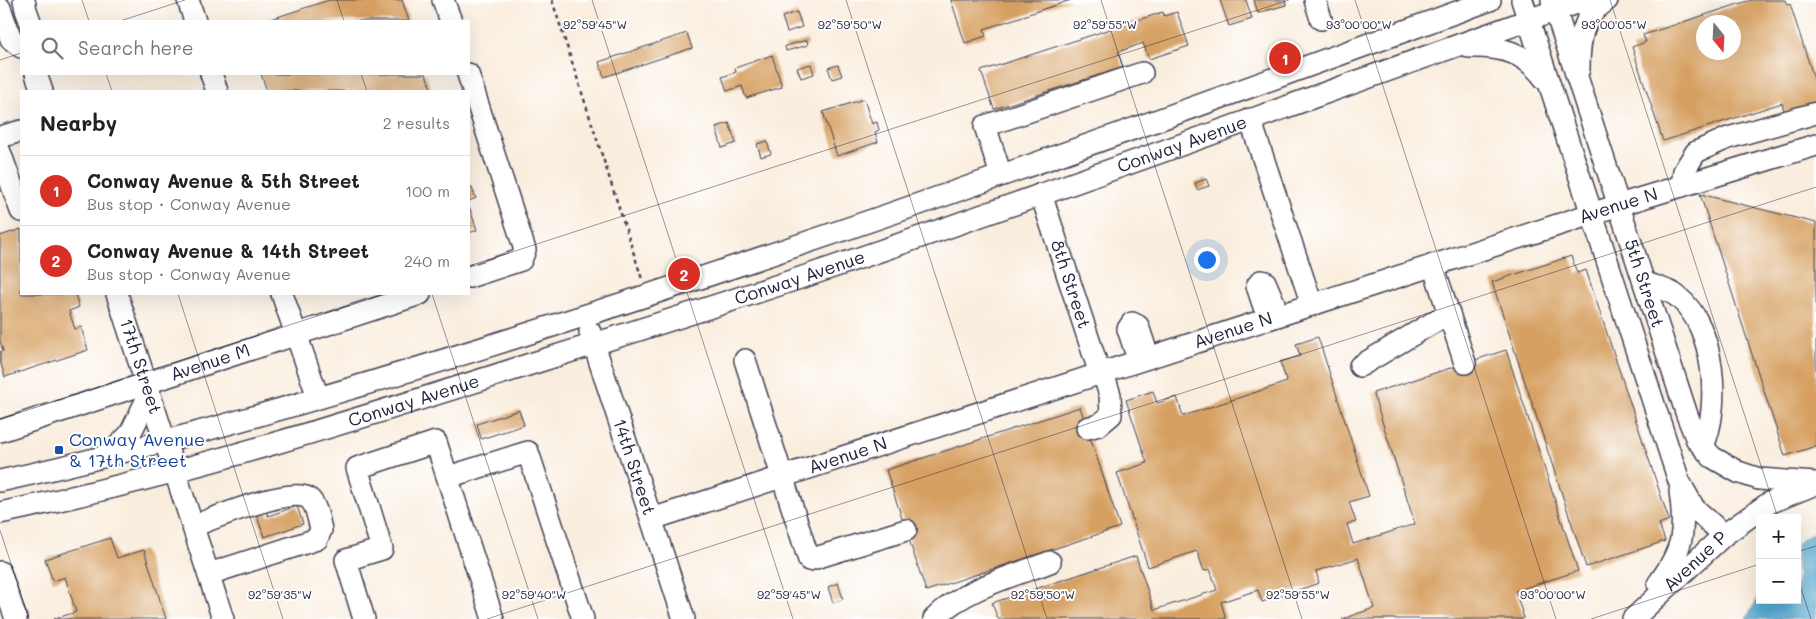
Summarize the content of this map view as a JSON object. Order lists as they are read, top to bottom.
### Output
{
  "streets": {
    "street": [
      "Conway Avenue",
      "Avenue N",
      "5th Street",
      "8th Street",
      "Avenue M",
      "17th Street",
      "14th Street",
      "Avenue P"
    ]
  },
  "crossings": [
    ["Conway Avenue", "5th Street"],
    ["Conway Avenue", "8th Street"],
    ["Conway Avenue", "17th Street"],
    ["Conway Avenue", "14th Street"],
    ["Avenue N", "5th Street"],
    ["Avenue N", "8th Street"],
    ["Avenue N", "14th Street"],
    ["5th Street", "Avenue P"],
    ["Avenue M", "17th Street"]
  ],
  "places": {
    "transit": ["Conway Avenue & 17th Street"]
  },
  "north": "bottom",
  "page": {
    "search": "Search here",
    "pins": ["1", "2"],
    "heading": ["Nearby", "2 results"],
    "list": [
      {
        "mark": "1",
        "name": "Conway Avenue & 5th Street",
        "note": "Bus stop · Conway Avenue",
        "value": "100 m"
      },
      {
        "mark": "2",
        "name": "Conway Avenue & 14th Street",
        "note": "Bus stop · Conway Avenue",
        "value": "240 m"
      }
    ],
    "map_buttons": ["+", "−"]
  },
  "coordinates": [
    "92°59'45\"W",
    "92°59'50\"W",
    "92°59'55\"W",
    "93°00'00\"W",
    "93°00'05\"W",
    "92°59'35\"W",
    "92°59'40\"W"
  ]
}
